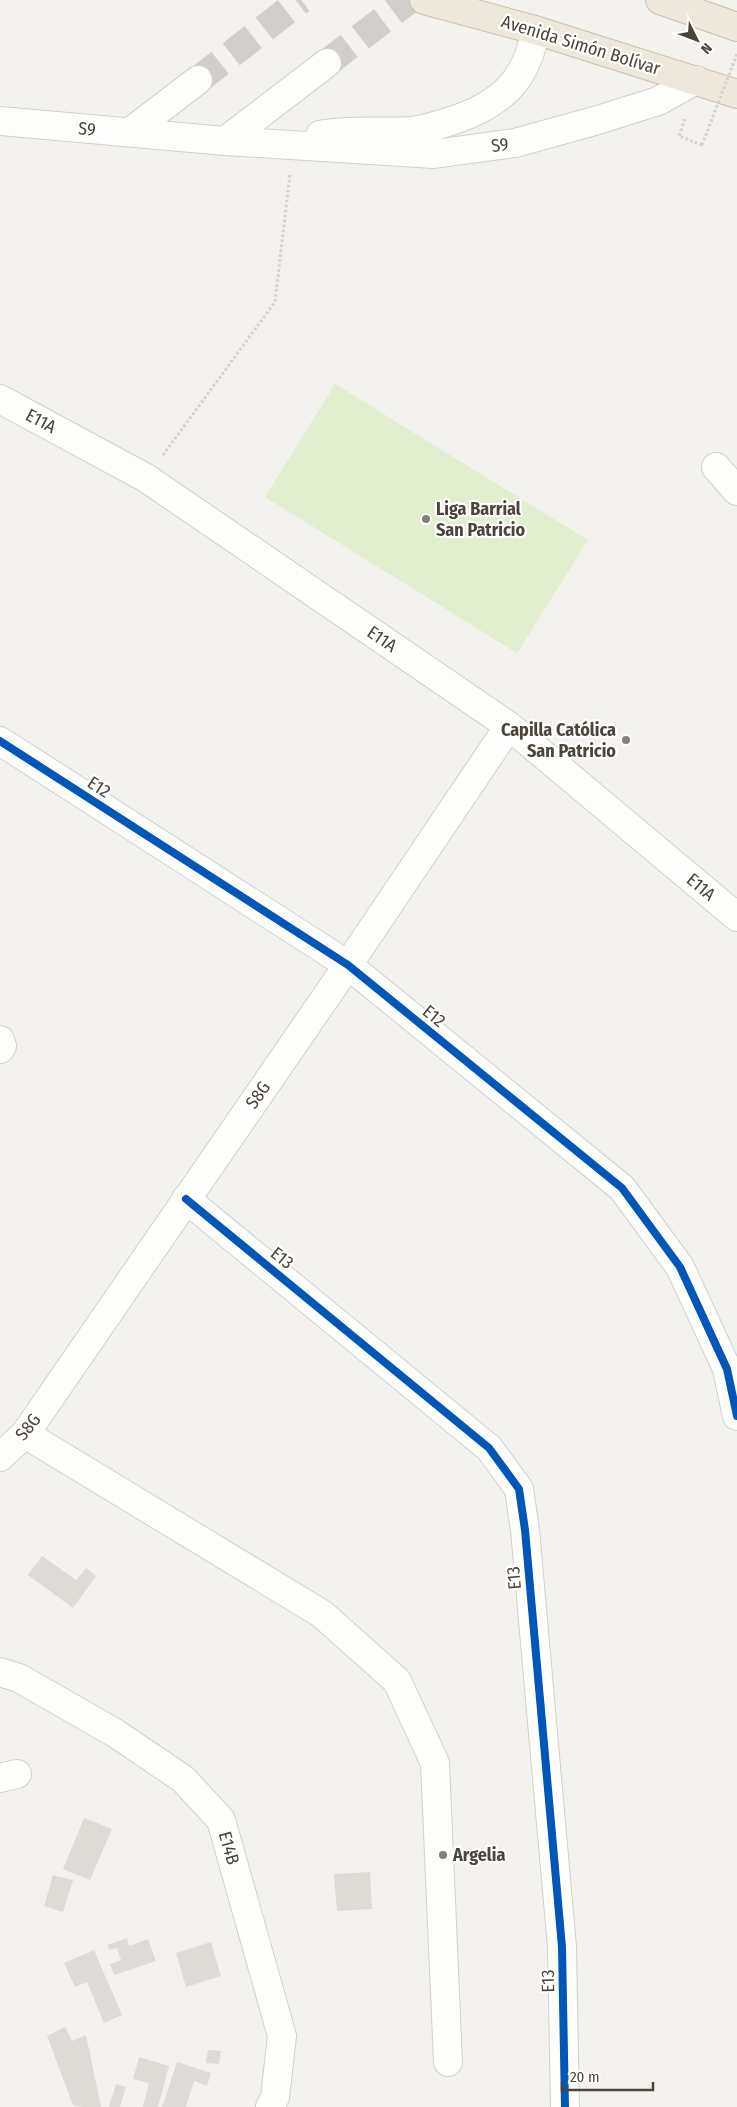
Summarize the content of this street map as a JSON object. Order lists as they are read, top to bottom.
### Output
{
  "streets": {
    "highway": ["Avenida Simón Bolívar"],
    "street": [
      "S9",
      "E11A",
      "E12",
      "S8G",
      "E13",
      "E14B"
    ]
  },
  "crossings": [
    ["Avenida Simón Bolívar", "S9"],
    ["E11A", "S8G"],
    ["E12", "S8G"],
    ["S8G", "E13"]
  ],
  "places": ["Liga Barrial San Patricio", "Capilla Católica San Patricio", "Argelia"],
  "scale_bar": "20 m",
  "north": "bottom right"
}
